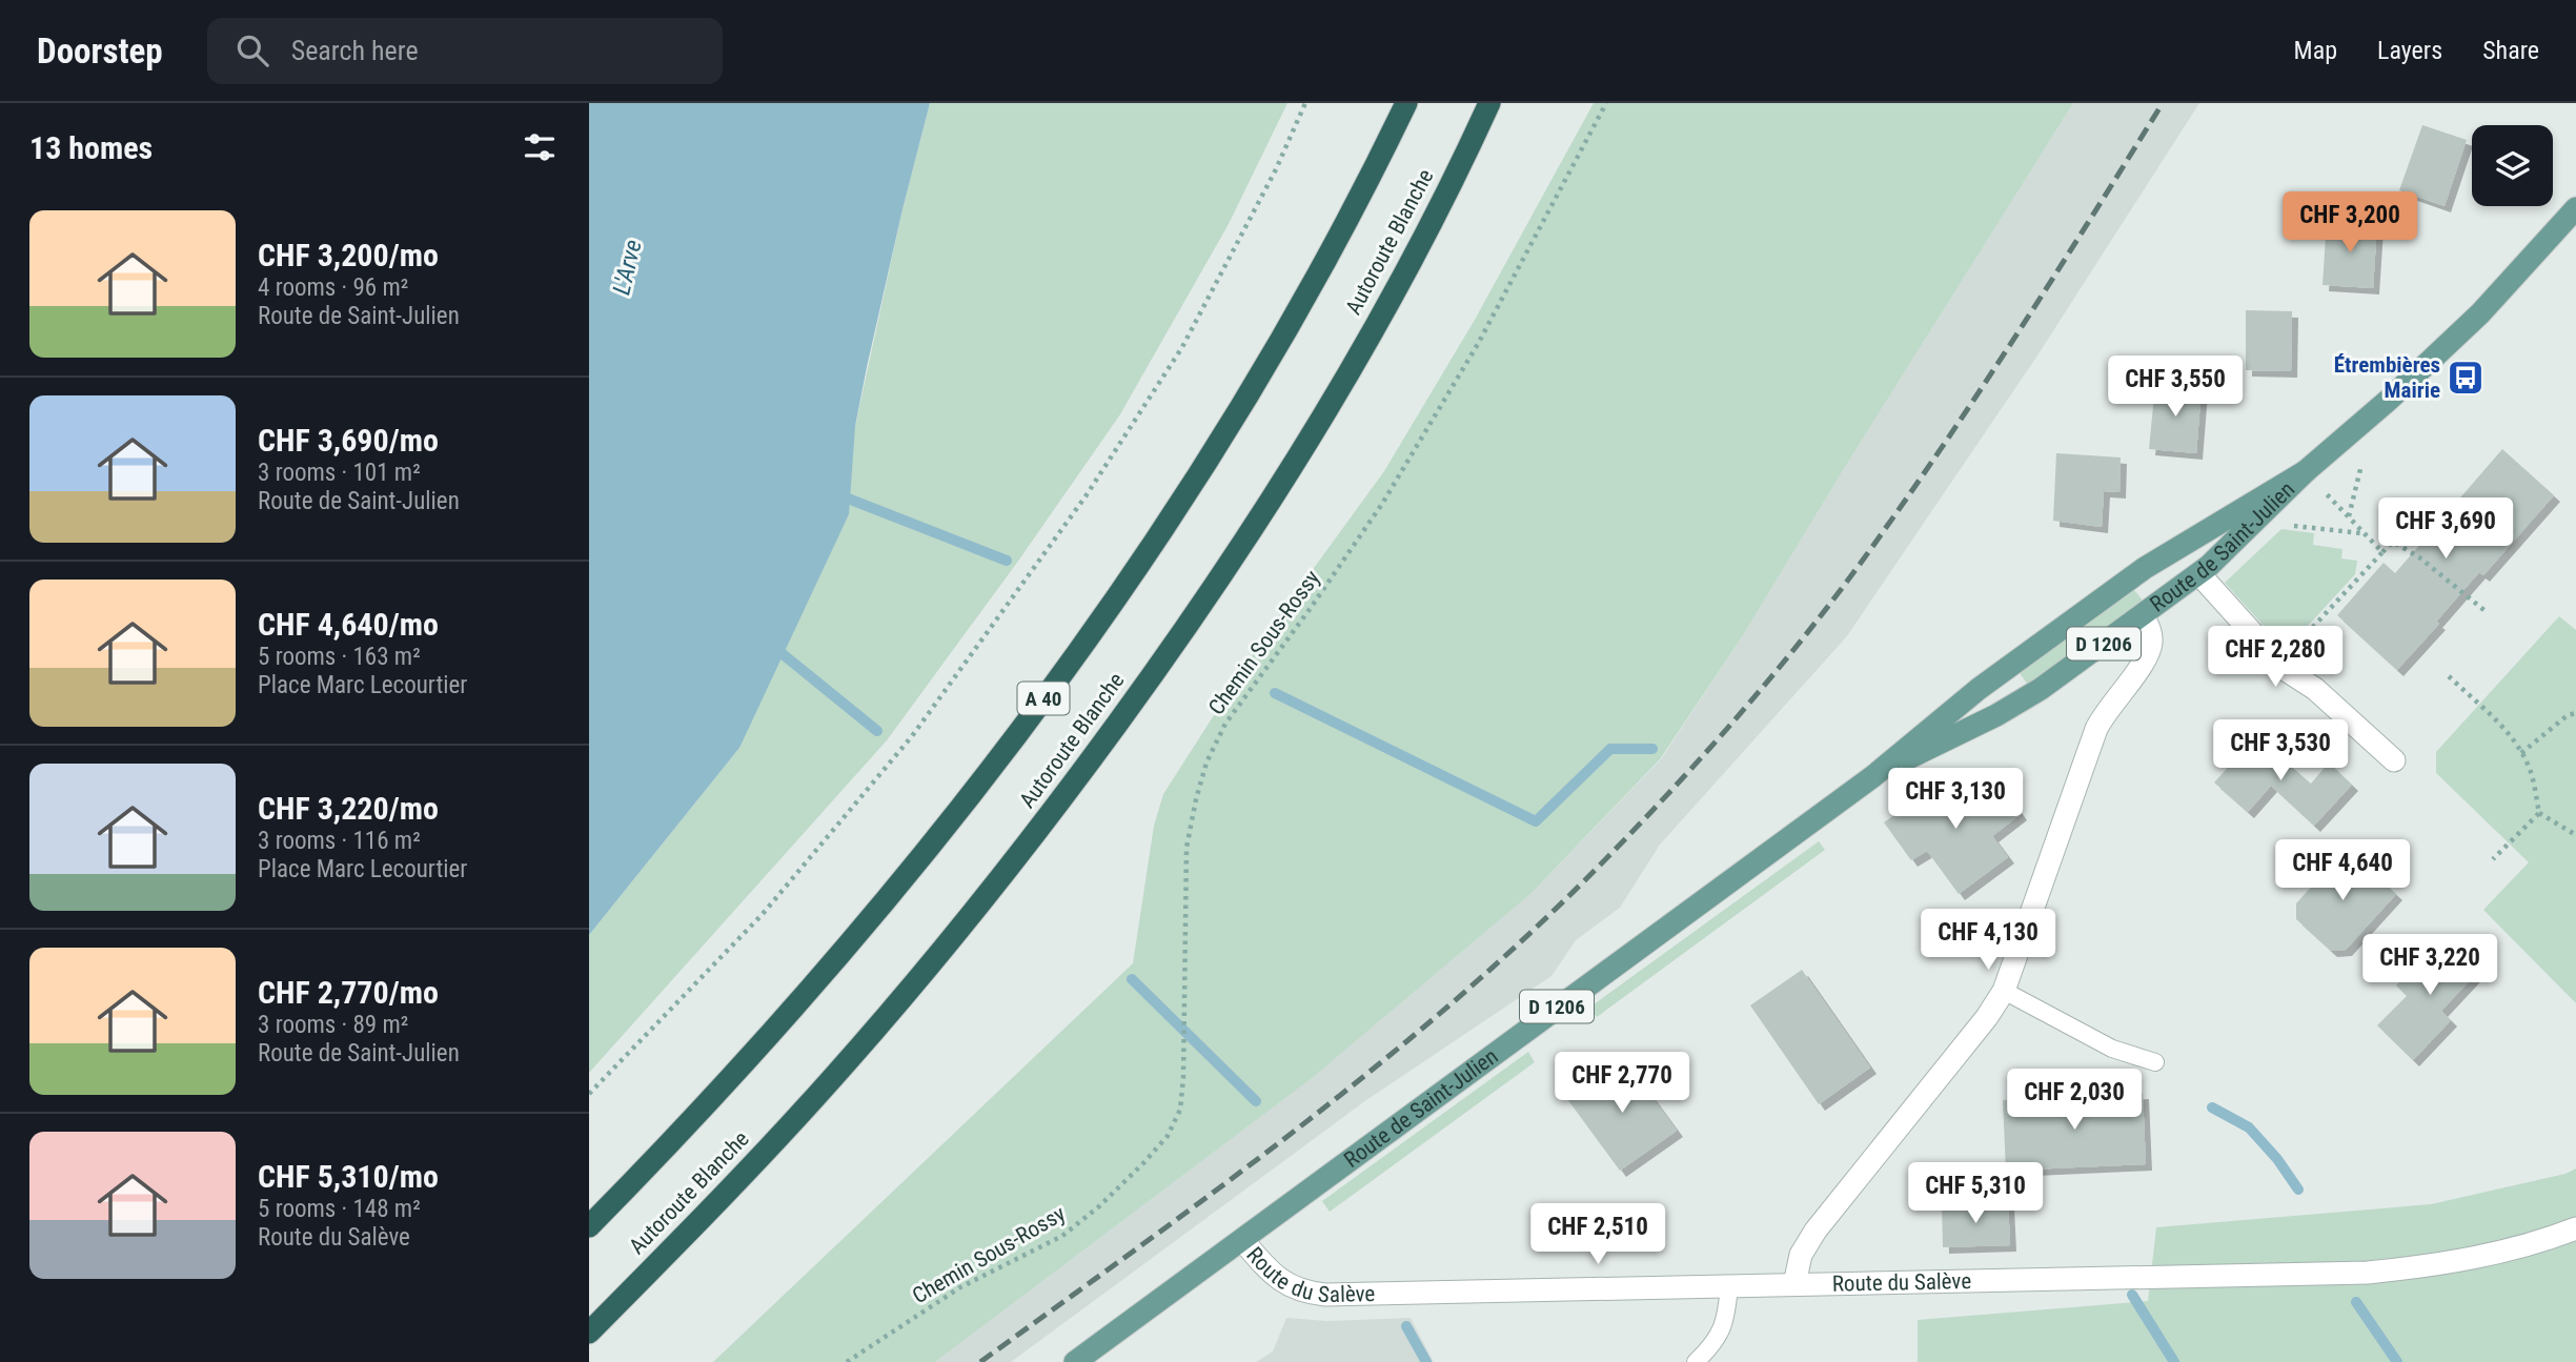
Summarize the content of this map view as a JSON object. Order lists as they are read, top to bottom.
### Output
{
  "streets": {
    "highway": ["Autoroute Blanche", "A 40"],
    "main road": ["Route de Saint-Julien", "D 1206"],
    "street": ["Route du Salève"],
    "path": ["Chemin Sous-Rossy"]
  },
  "crossings": [
    ["Route de Saint-Julien", "Route du Salève"]
  ],
  "water": ["L'Arve"],
  "places": {
    "bus stop": ["Étrembières Mairie"]
  },
  "page": {
    "header": "Doorstep",
    "search": "Search here",
    "nav": ["Map", "Layers", "Share"],
    "heading": "13 homes",
    "list": [
      {
        "name": "CHF 3,200/mo",
        "note": "4 rooms · 96 m² · Route de Saint-Julien"
      },
      {
        "name": "CHF 3,690/mo",
        "note": "3 rooms · 101 m² · Route de Saint-Julien"
      },
      {
        "name": "CHF 4,640/mo",
        "note": "5 rooms · 163 m² · Place Marc Lecourtier"
      },
      {
        "name": "CHF 3,220/mo",
        "note": "3 rooms · 116 m² · Place Marc Lecourtier"
      },
      {
        "name": "CHF 2,770/mo",
        "note": "3 rooms · 89 m² · Route de Saint-Julien"
      },
      {
        "name": "CHF 5,310/mo",
        "note": "5 rooms · 148 m² · Route du Salève"
      }
    ],
    "price": [
      "CHF 3,200",
      "CHF 3,550",
      "CHF 3,690",
      "CHF 2,280",
      "CHF 3,530",
      "CHF 3,130",
      "CHF 4,640",
      "CHF 4,130",
      "CHF 3,220",
      "CHF 2,770",
      "CHF 2,030",
      "CHF 5,310",
      "CHF 2,510"
    ]
  }
}
